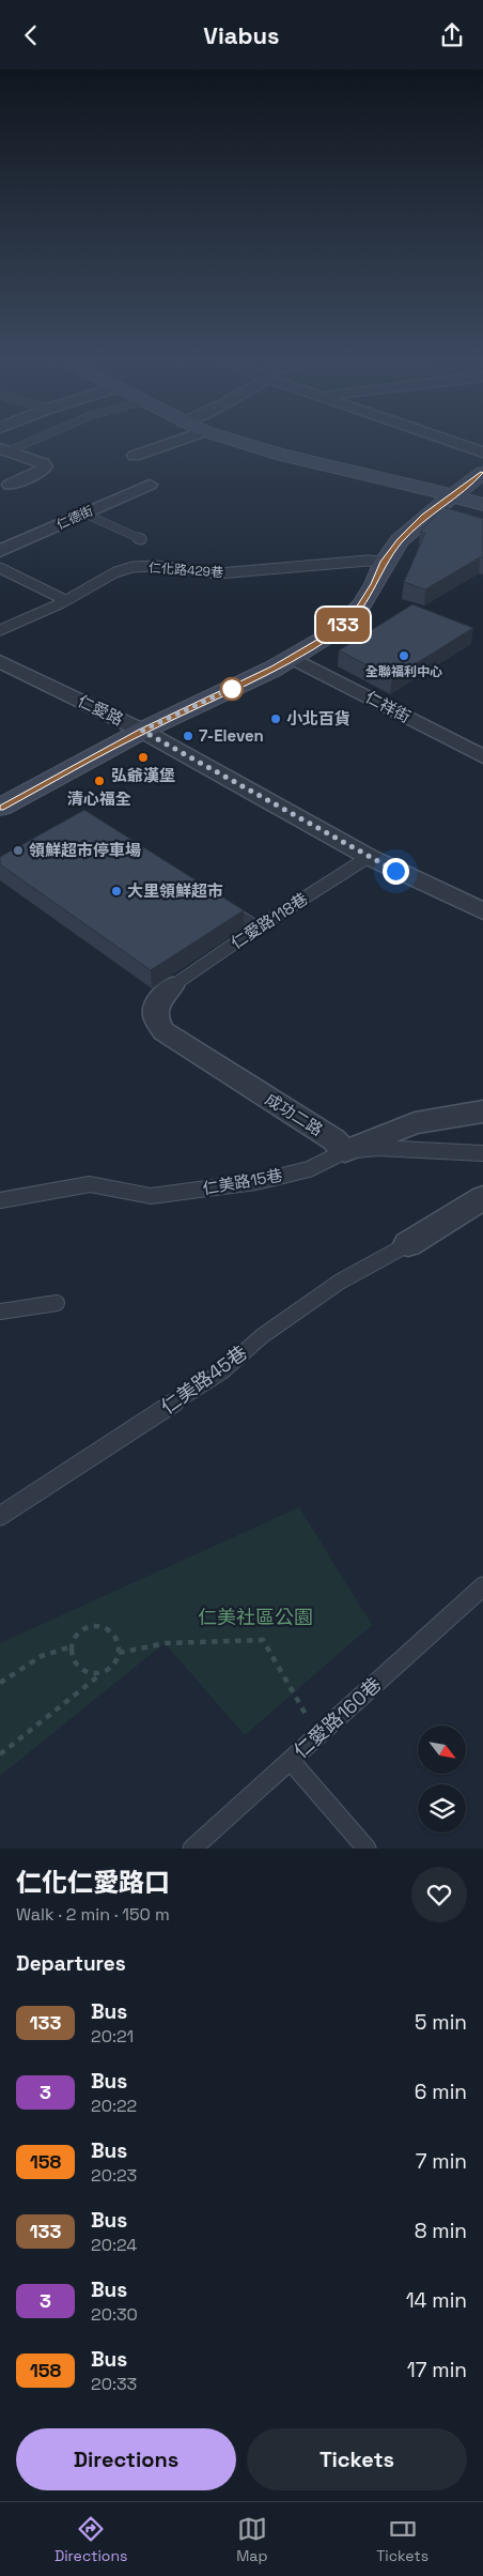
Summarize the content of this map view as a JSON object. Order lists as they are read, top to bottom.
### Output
{
  "streets": {
    "street": [
      "仁德街",
      "仁祥街",
      "仁愛路",
      "成功二路"
    ],
    "lane": [
      "仁化路429巷",
      "仁愛路118巷",
      "仁美路15巷",
      "仁美路45巷",
      "仁愛路160巷"
    ]
  },
  "crossings": [
    ["仁愛路", "仁愛路118巷"],
    ["仁愛路118巷", "成功二路"],
    ["成功二路", "仁美路15巷"]
  ],
  "parks": ["仁美社區公園"],
  "places": [
    "全聯福利中心",
    "小北百貨",
    "7-Eleven",
    "弘爺漢堡",
    "清心福全",
    "領鮮超市停車場",
    "大里領鮮超市"
  ],
  "lines": ["bus line 133"],
  "north": "bottom right",
  "page": {
    "header": "Viabus",
    "on_map": "133",
    "heading": [
      ["仁化仁愛路口", "Walk · 2 min · 150 m"],
      "Departures"
    ],
    "list": [
      {
        "mark": "133",
        "name": "Bus",
        "note": "20:21",
        "value": "5 min"
      },
      {
        "mark": "3",
        "name": "Bus",
        "note": "20:22",
        "value": "6 min"
      },
      {
        "mark": "158",
        "name": "Bus",
        "note": "20:23",
        "value": "7 min"
      },
      {
        "mark": "133",
        "name": "Bus",
        "note": "20:24",
        "value": "8 min"
      },
      {
        "mark": "3",
        "name": "Bus",
        "note": "20:30",
        "value": "14 min"
      },
      {
        "mark": "158",
        "name": "Bus",
        "note": "20:33",
        "value": "17 min"
      }
    ],
    "buttons": ["Directions", "Tickets"],
    "tabs": ["Directions", "Map", "Tickets"]
  }
}
